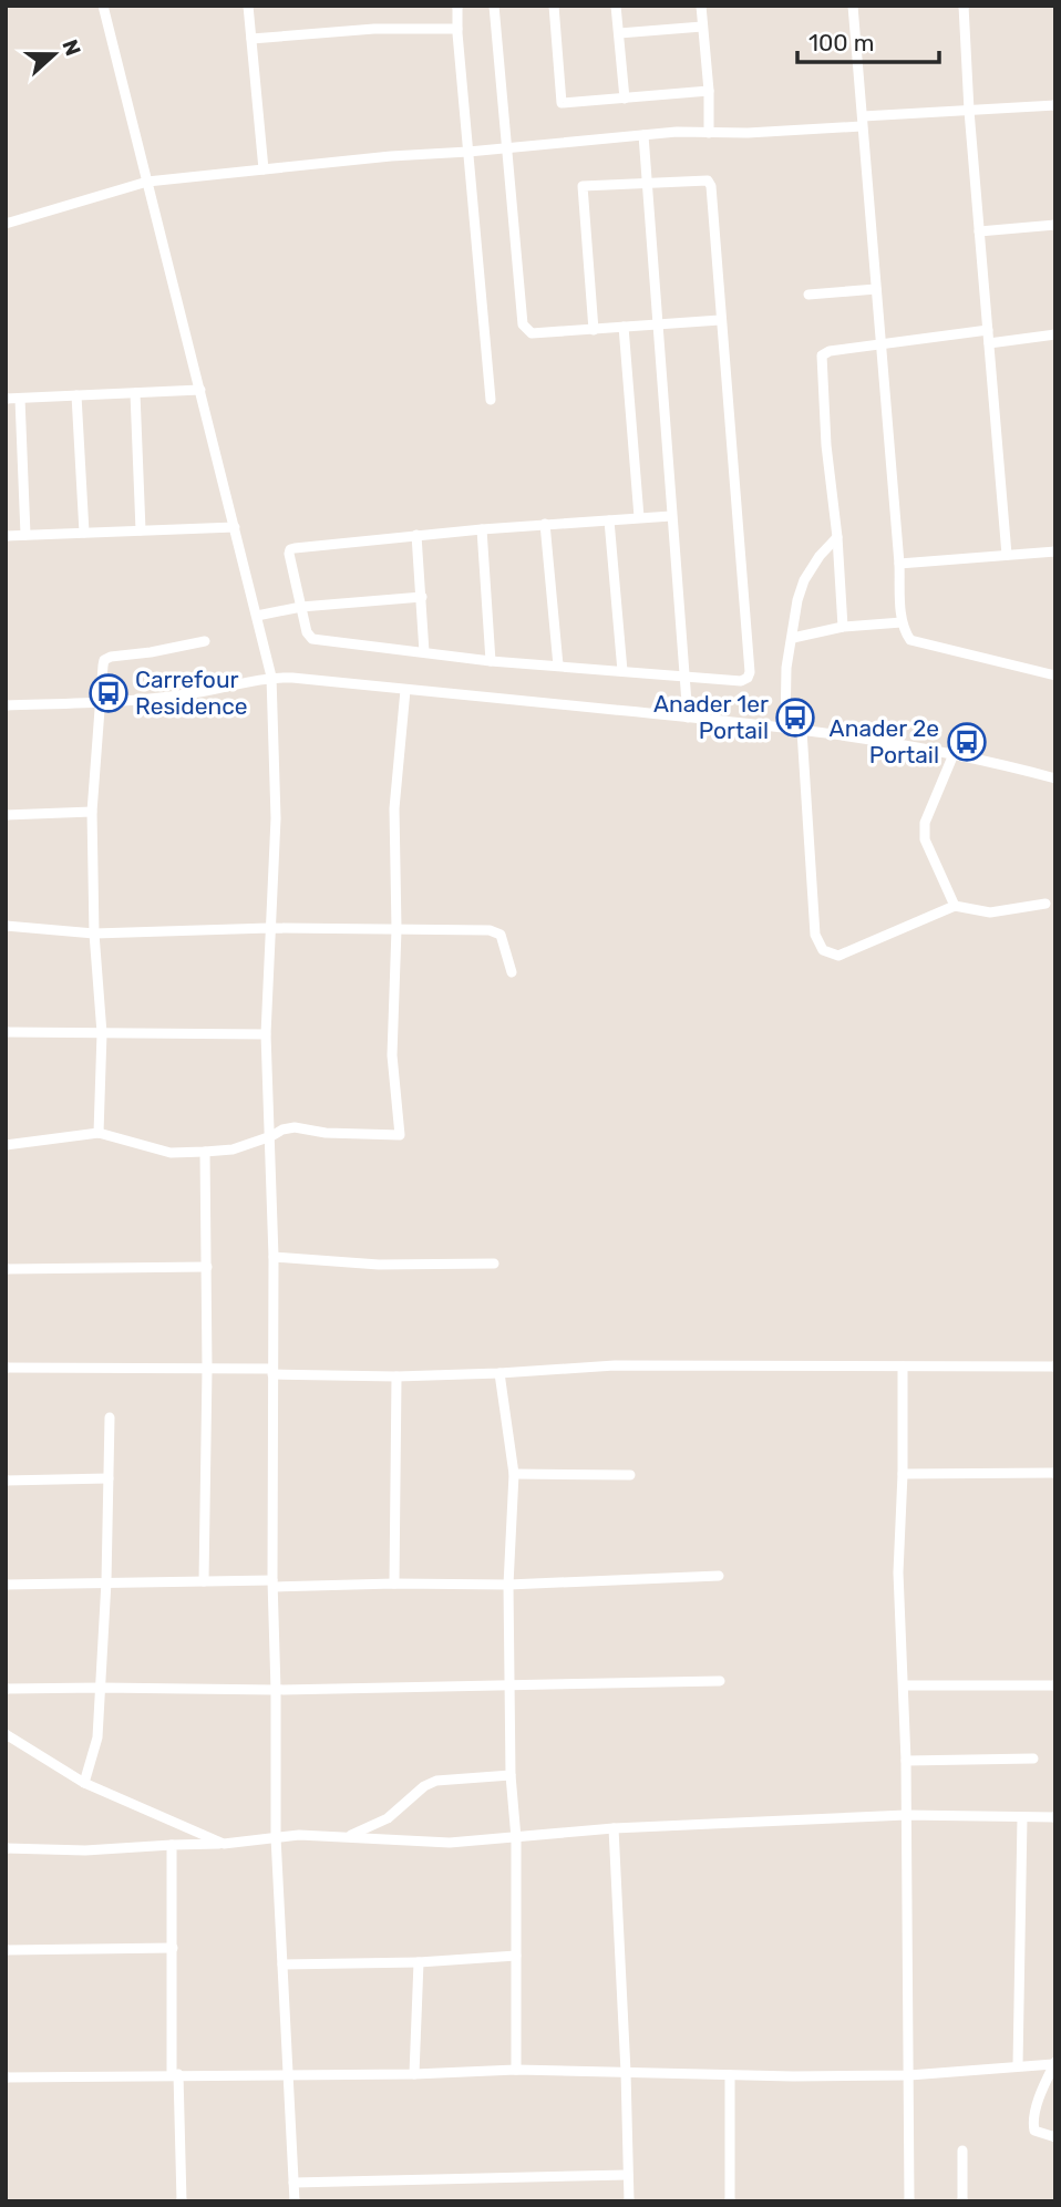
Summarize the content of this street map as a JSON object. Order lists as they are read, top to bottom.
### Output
{
  "places": {
    "bus stop": ["Carrefour Residence", "Anader 1er Portail", "Anader 2e Portail"]
  },
  "scale_bar": "100 m",
  "north": "right"
}
